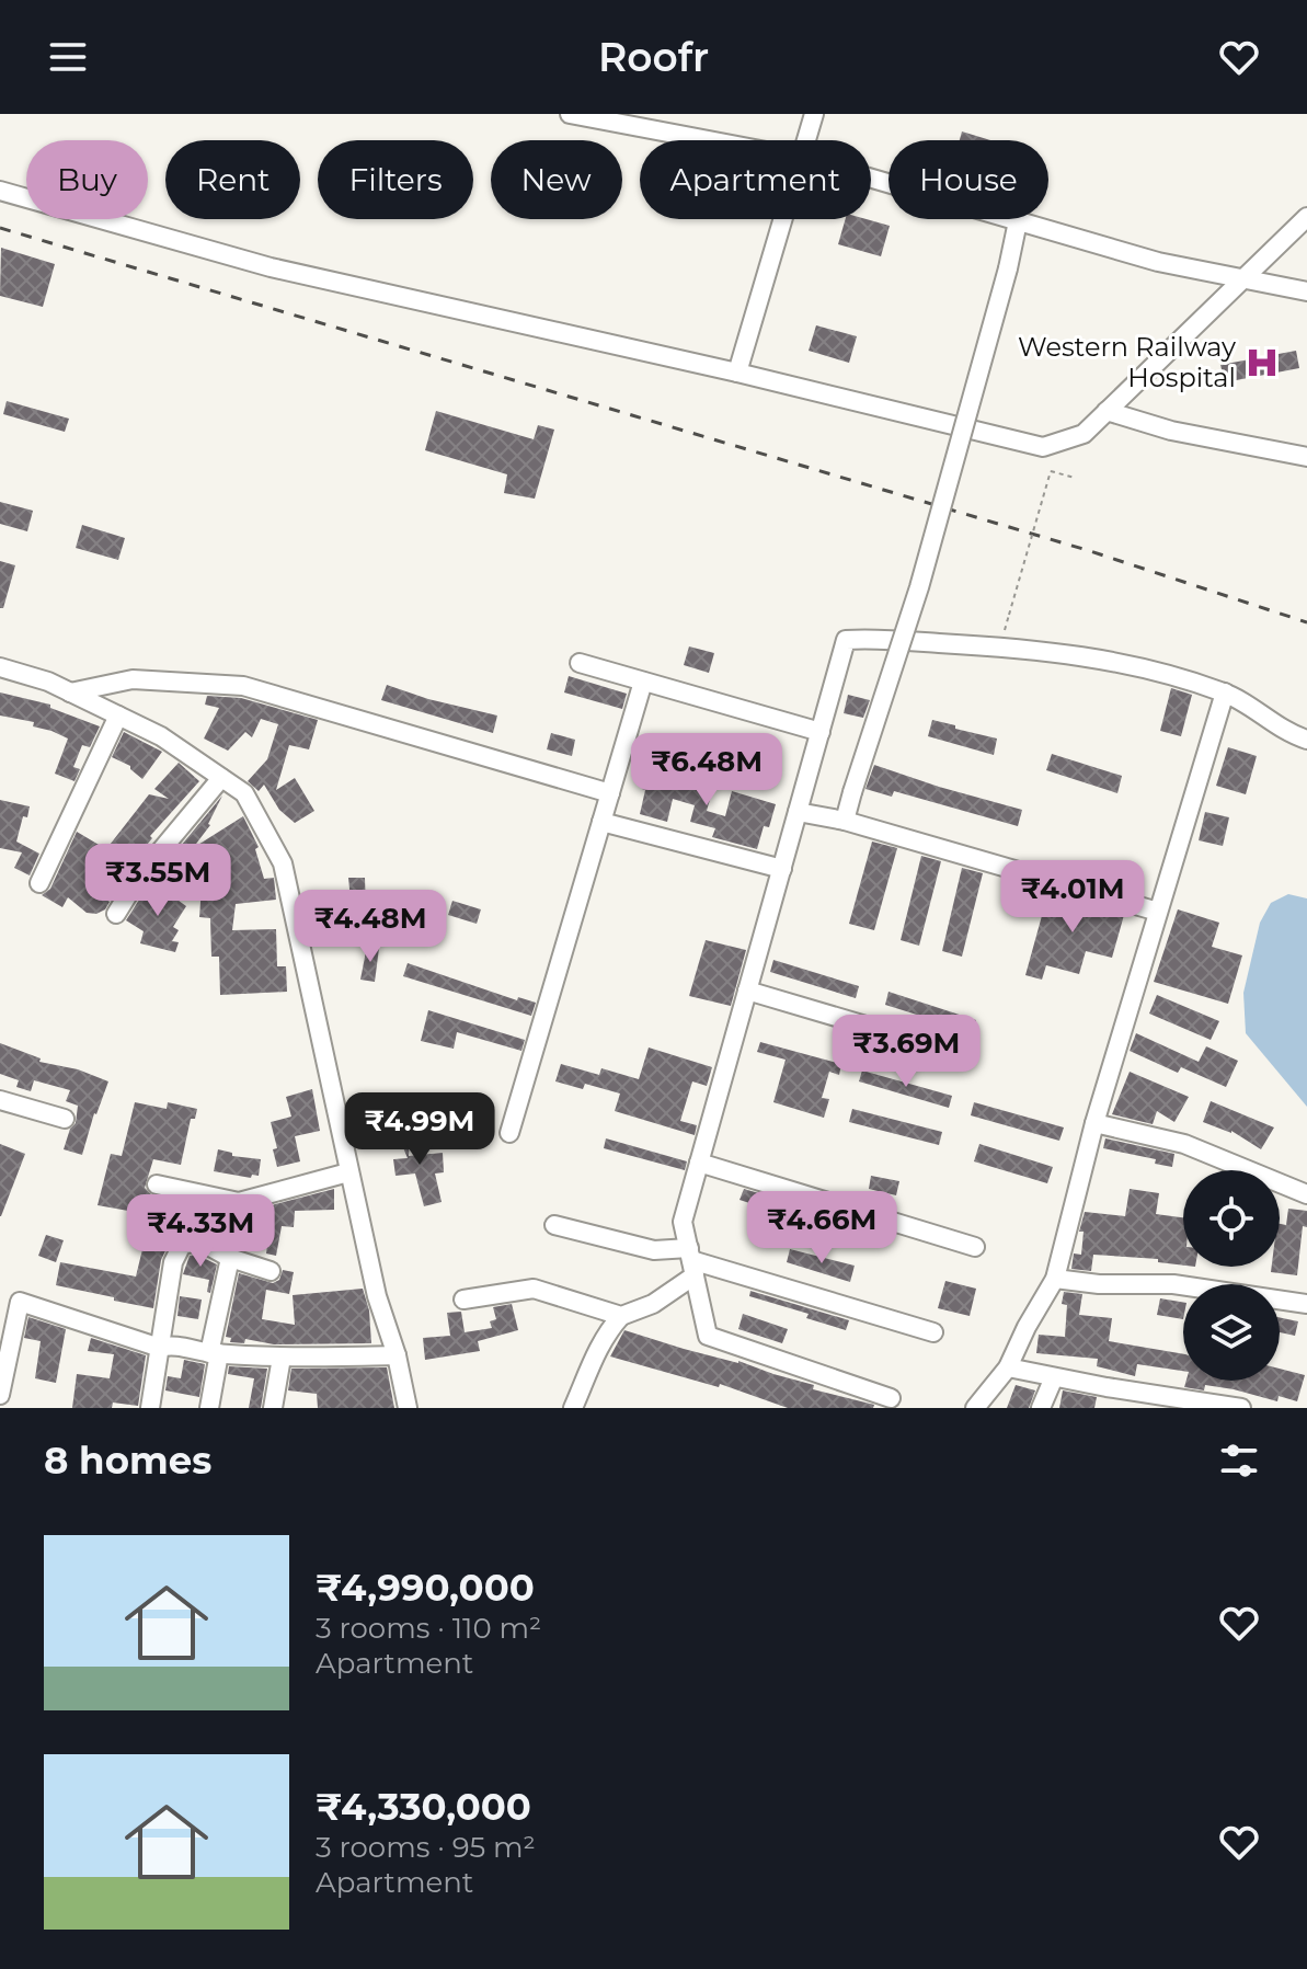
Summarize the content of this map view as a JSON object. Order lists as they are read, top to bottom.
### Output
{
  "places": {
    "hospital": ["Western Railway Hospital"]
  },
  "page": {
    "header": "Roofr",
    "chip": [
      "Buy",
      "Rent",
      "Filters",
      "New",
      "Apartment",
      "House"
    ],
    "price": [
      "₹6.48M",
      "₹3.55M",
      "₹4.01M",
      "₹4.48M",
      "₹3.69M",
      "₹4.99M",
      "₹4.66M",
      "₹4.33M"
    ],
    "heading": "8 homes",
    "list": [
      {
        "name": "₹4,990,000",
        "note": "3 rooms · 110 m² · Apartment"
      },
      {
        "name": "₹4,330,000",
        "note": "3 rooms · 95 m² · Apartment"
      }
    ]
  }
}
